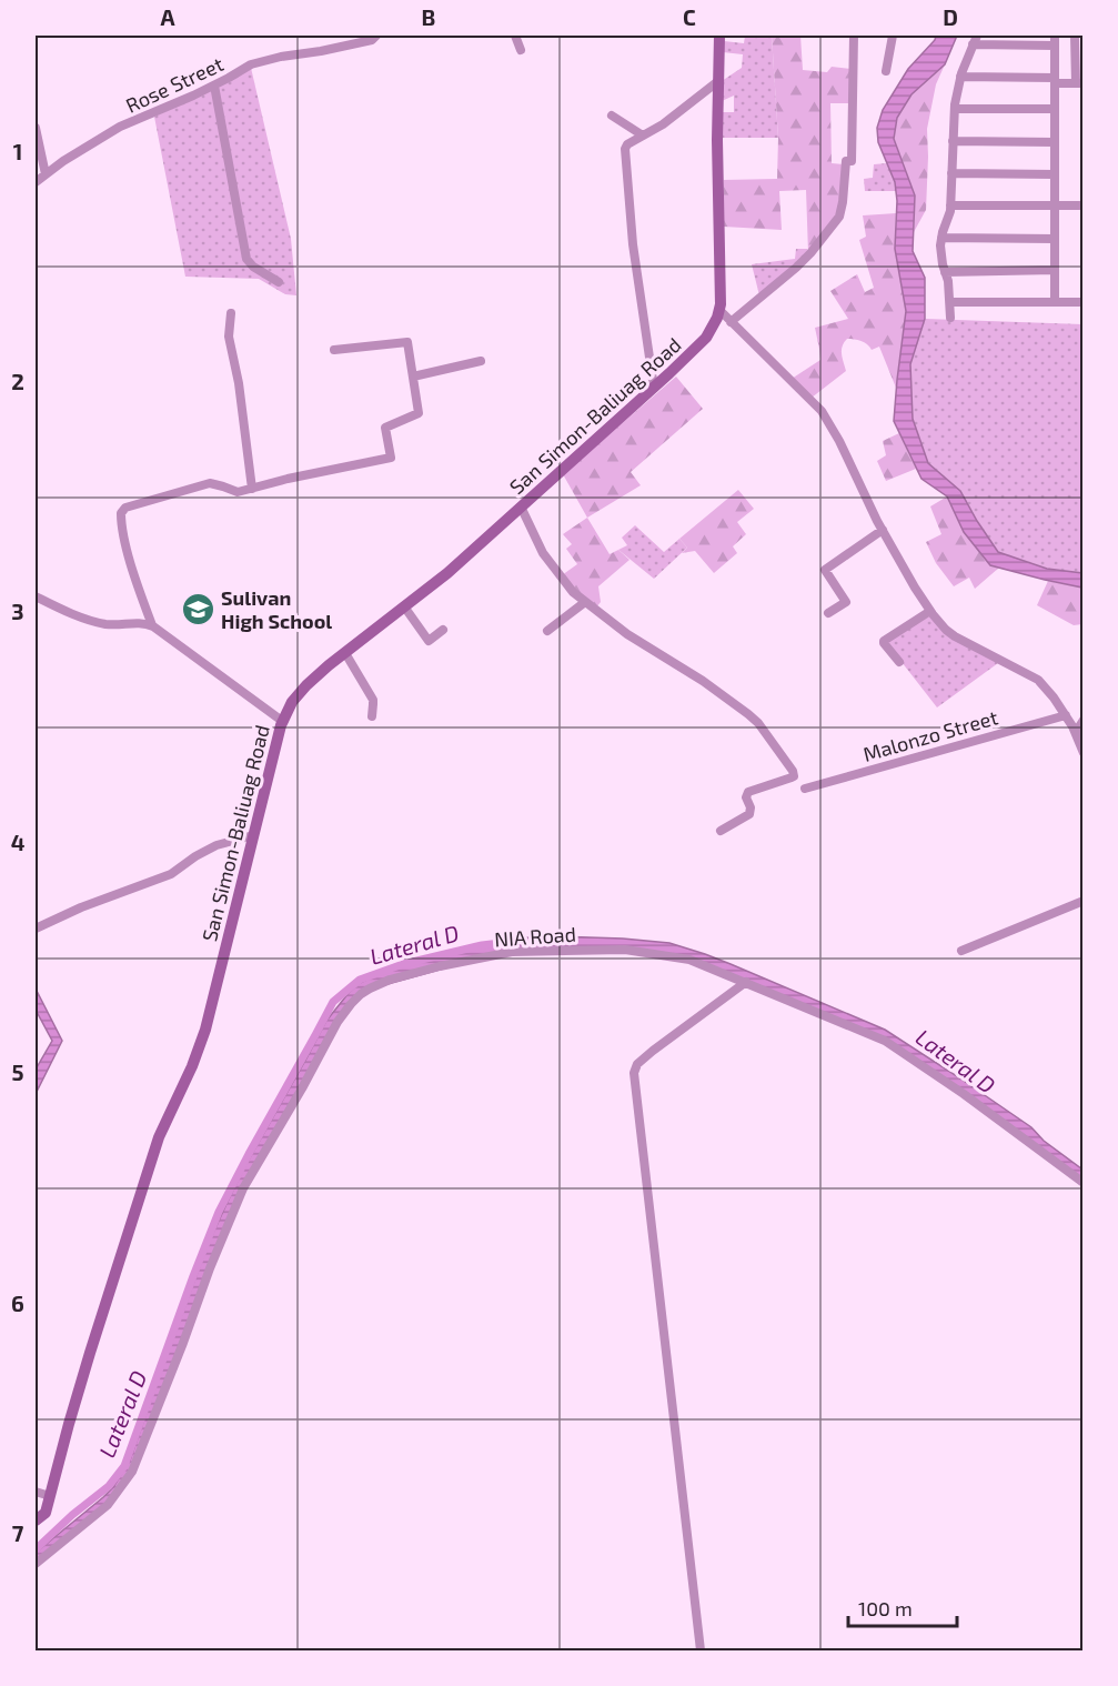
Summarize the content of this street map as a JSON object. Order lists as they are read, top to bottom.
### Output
{
  "streets": {
    "main road": ["San Simon-Baliuag Road"],
    "street": ["Rose Street", "Malonzo Street", "NIA Road"]
  },
  "water": ["Lateral D"],
  "places": {
    "school or university": ["Sulivan High School"]
  },
  "scale_bar": "100 m",
  "grid": {
    "columns": [
      "A",
      "B",
      "C",
      "D"
    ],
    "rows": [
      "1",
      "2",
      "3",
      "4",
      "5",
      "6",
      "7"
    ]
  }
}
